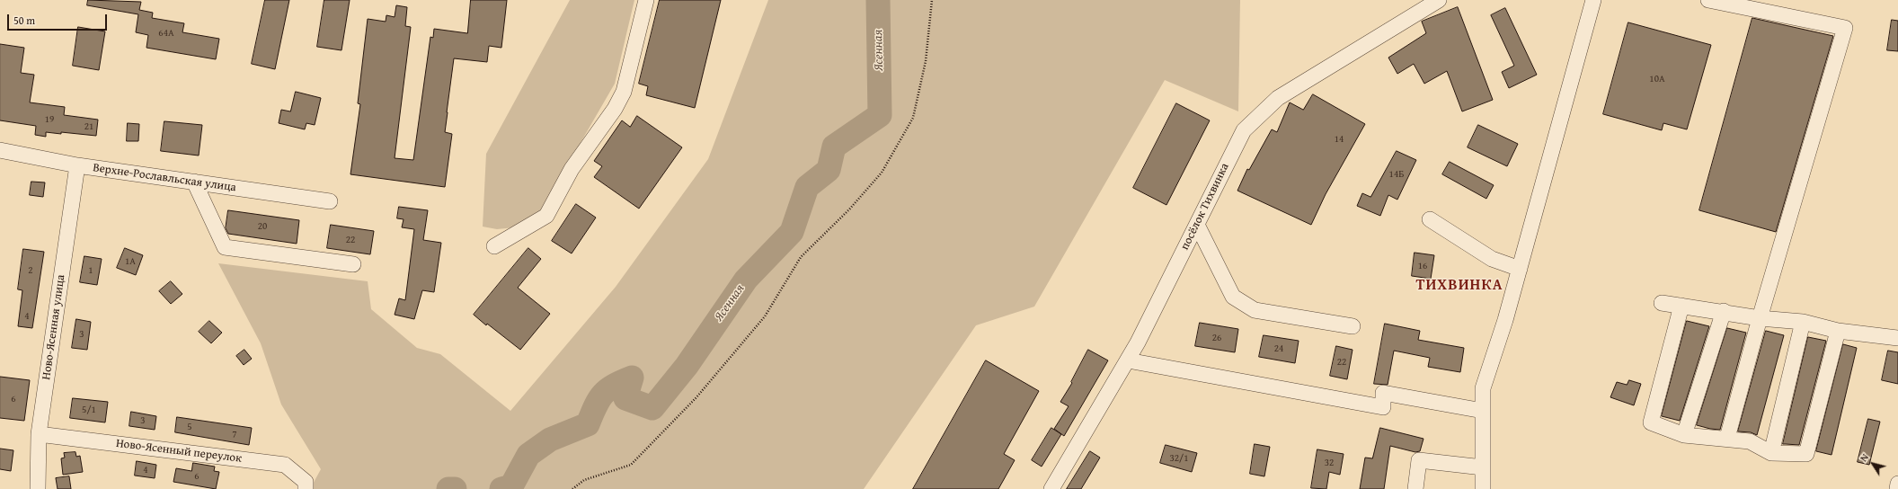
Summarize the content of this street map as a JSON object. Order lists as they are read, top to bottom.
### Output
{
  "streets": {
    "street": [
      "Верхне-Рославльская улица",
      "посёлок Тихвинка",
      "Ново-Ясенная улица",
      "Ново-Ясенный переулок"
    ]
  },
  "crossings": [
    ["Верхне-Рославльская улица", "Ново-Ясенная улица"],
    ["Ново-Ясенная улица", "Ново-Ясенный переулок"]
  ],
  "districts": ["ТИХВИНКА"],
  "water": ["Ясенная"],
  "house_numbers": [
    "64А",
    "10А",
    "19",
    "21",
    "14",
    "14Б",
    "20",
    "22",
    "1А",
    "16",
    "2",
    "1",
    "4",
    "3",
    "26",
    "24",
    "22",
    "6",
    "5/1",
    "3",
    "5",
    "7",
    "32/1",
    "32",
    "4",
    "6"
  ],
  "scale_bar": "50 m",
  "north": "top left"
}
